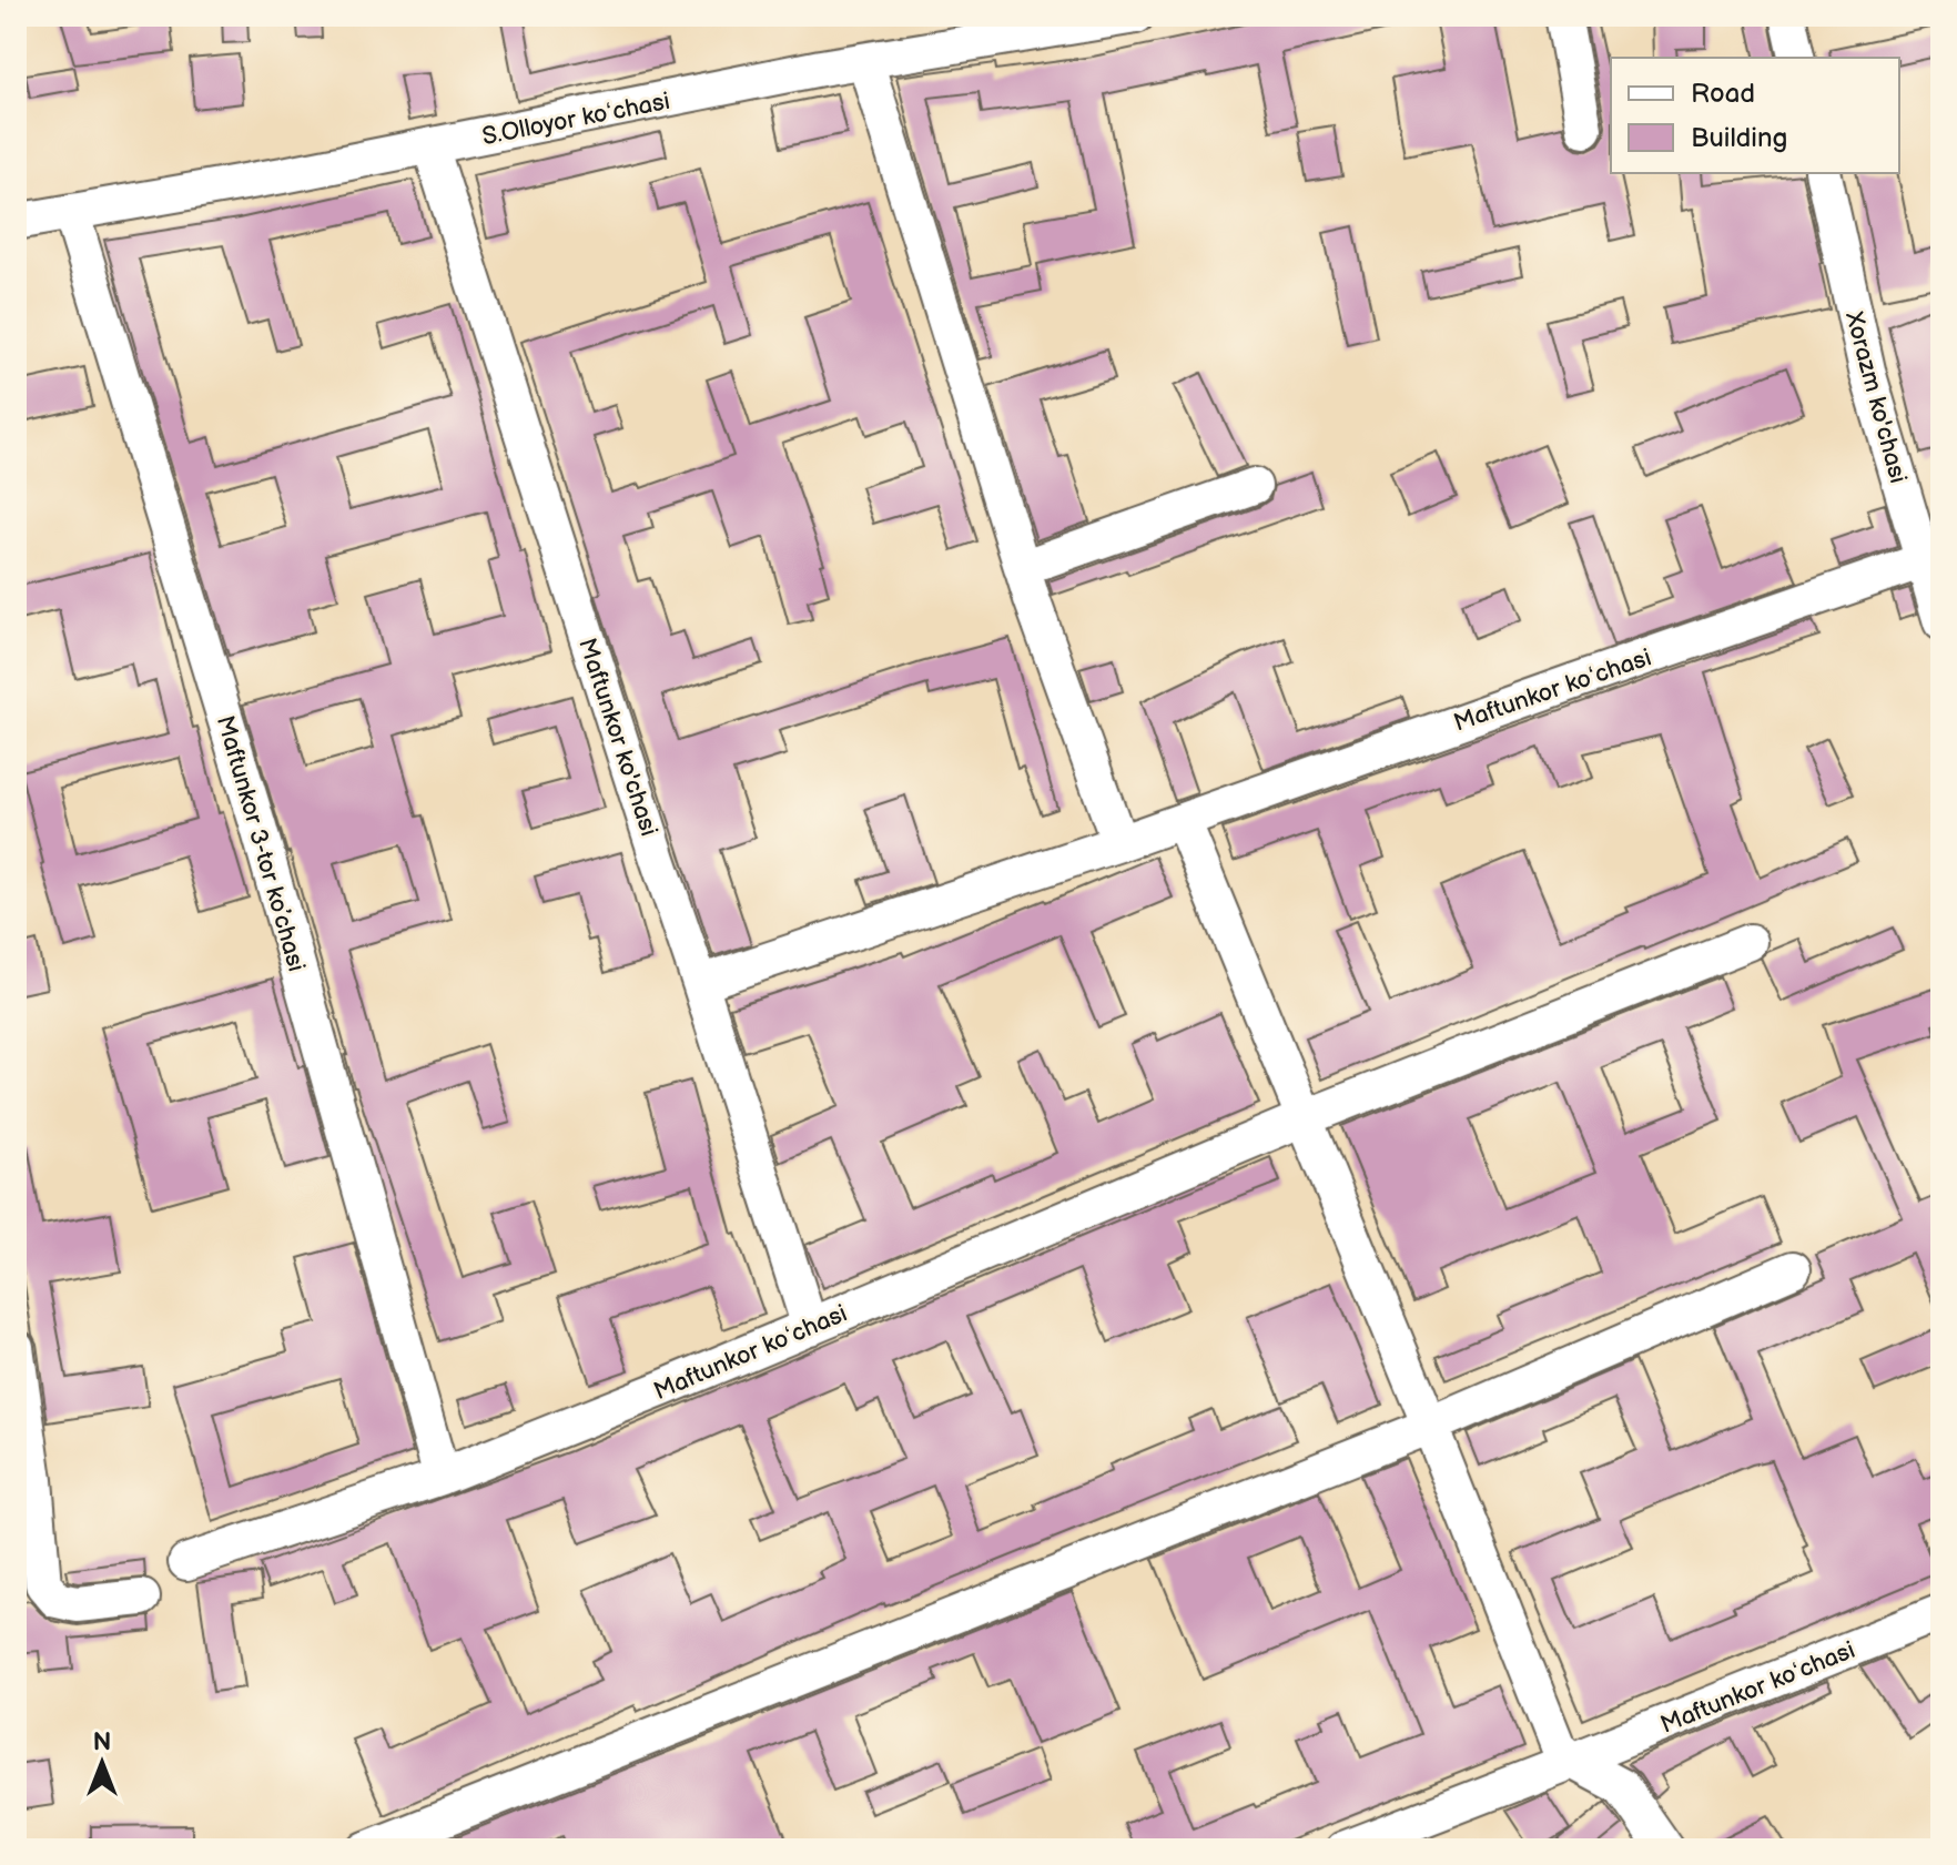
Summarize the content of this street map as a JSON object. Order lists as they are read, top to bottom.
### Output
{
  "streets": {
    "street": [
      "S.Olloyor koʻchasi",
      "Xorazm ko'chasi",
      "Maftunkor koʻchasi",
      "Maftunkor ko'chasi",
      "Maftunkor 3-tor koʼchasi"
    ]
  },
  "crossings": [
    ["S.Olloyor koʻchasi", "Maftunkor ko'chasi"],
    ["S.Olloyor koʻchasi", "Maftunkor 3-tor koʼchasi"],
    ["Xorazm ko'chasi", "Maftunkor koʻchasi"],
    ["Maftunkor koʻchasi", "Maftunkor ko'chasi"],
    ["Maftunkor koʻchasi", "Maftunkor 3-tor koʼchasi"]
  ],
  "legend": ["Road", "Building"],
  "north": "top"
}
